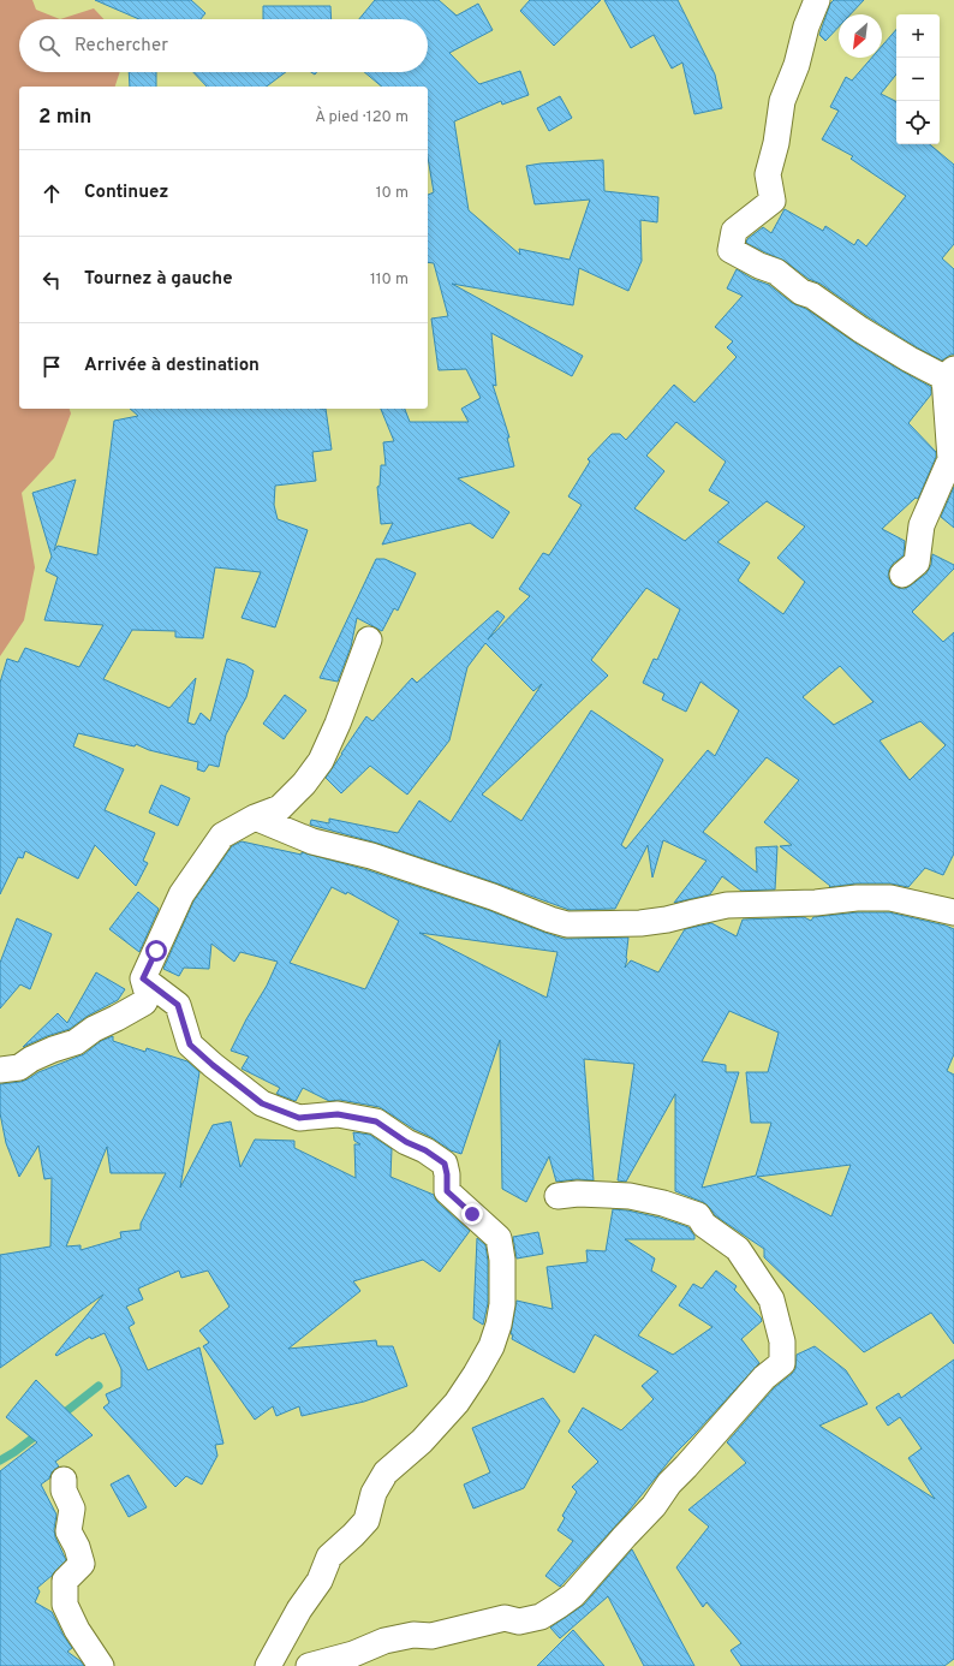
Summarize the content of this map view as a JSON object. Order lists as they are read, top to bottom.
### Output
{
  "north": "bottom left",
  "page": {
    "map_buttons": ["+", "−"],
    "search": "Rechercher",
    "heading": ["2 min", "À pied · 120 m"],
    "list": [
      ["Continuez", "10 m"],
      ["Tournez à gauche", "110 m"],
      "Arrivée à destination"
    ]
  }
}
